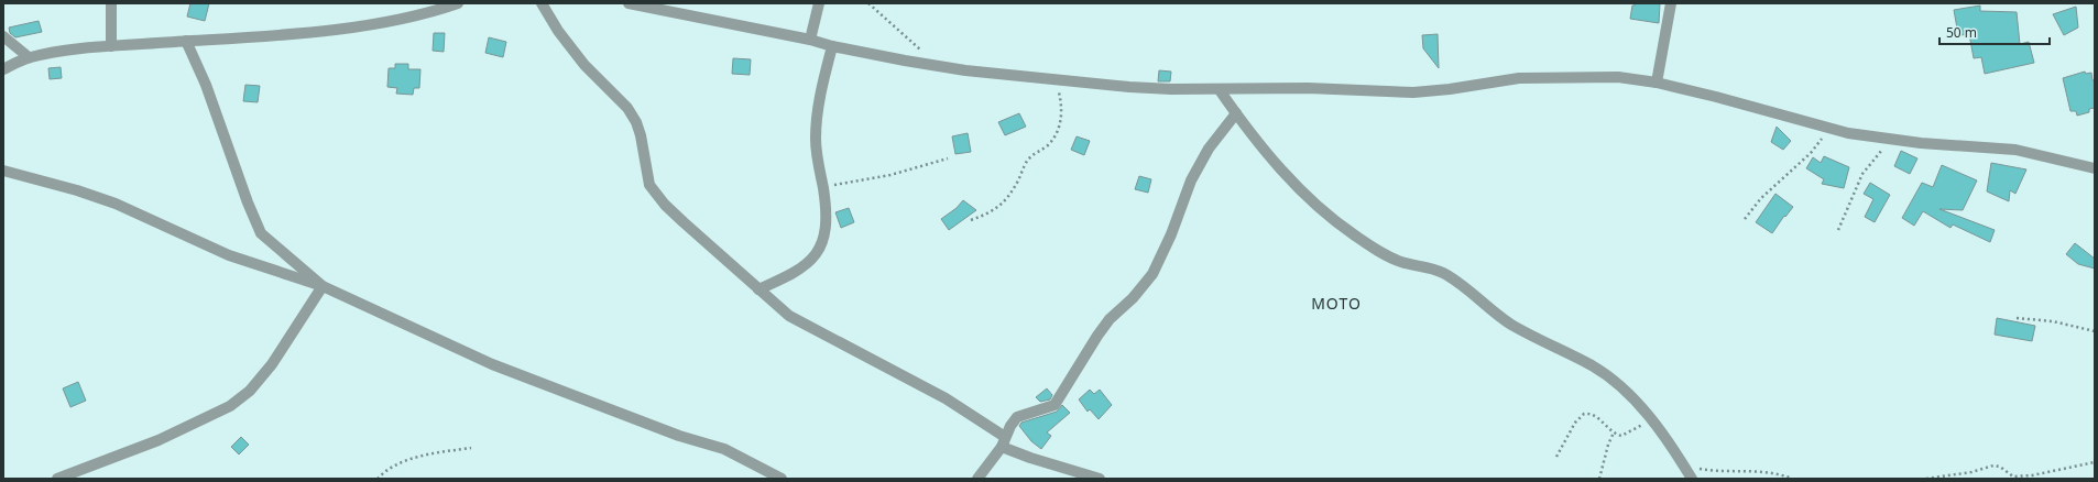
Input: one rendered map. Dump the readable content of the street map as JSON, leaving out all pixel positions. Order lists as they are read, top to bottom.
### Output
{
  "districts": ["MOTO"],
  "scale_bar": "50 m"
}
